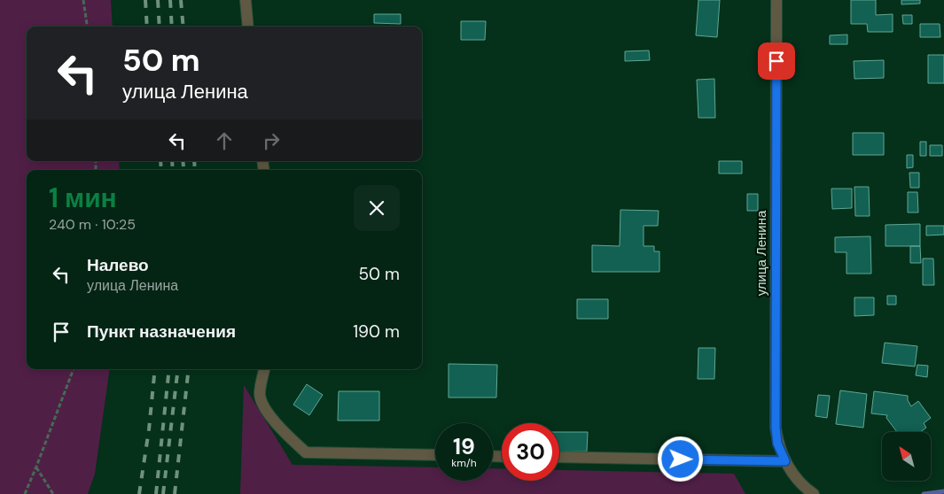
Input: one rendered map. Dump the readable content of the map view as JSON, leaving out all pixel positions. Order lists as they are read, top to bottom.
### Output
{
  "streets": {
    "street": ["улица Ленина"]
  },
  "north": "top left",
  "page": {
    "turn": ["50 m", "улица Ленина"],
    "heading": ["1 мин", "240 m · 10:25"],
    "list": [
      {
        "name": "Налево",
        "note": "улица Ленина",
        "value": "50 m"
      },
      {
        "name": "Пункт назначения",
        "value": "190 m"
      }
    ],
    "speed": "19 km/h",
    "limit": "30"
  }
}
